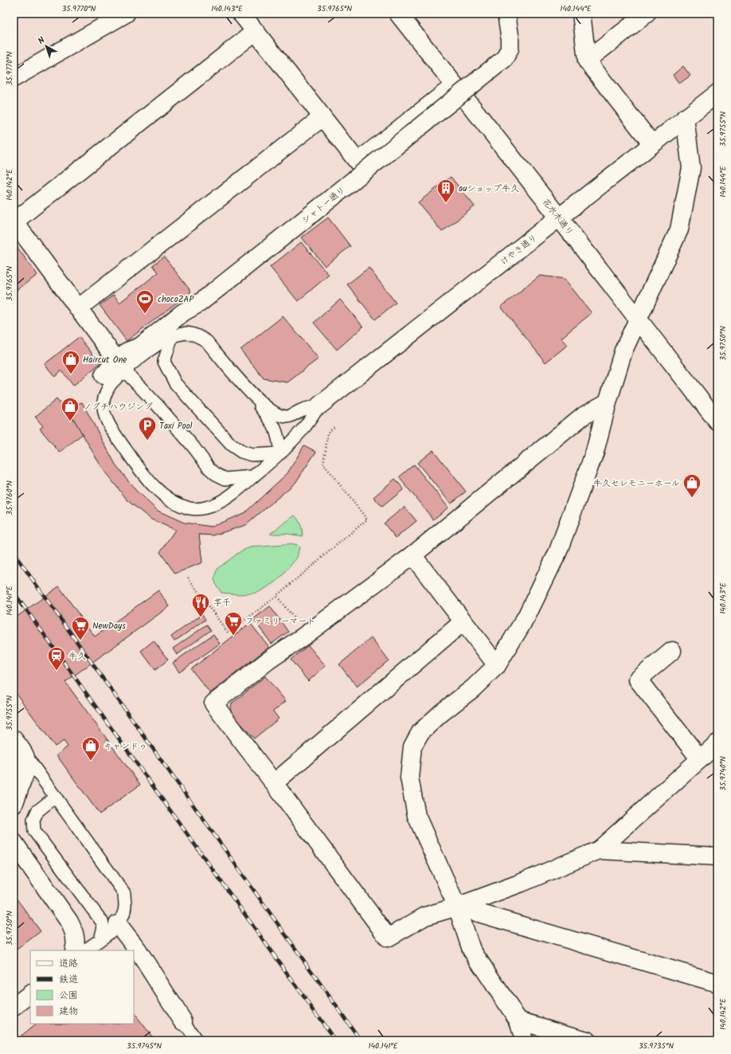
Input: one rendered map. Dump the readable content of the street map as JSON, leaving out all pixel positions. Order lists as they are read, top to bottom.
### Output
{
  "streets": {
    "street": ["シャトー通り", "花水木通り", "けやき通り"]
  },
  "crossings": [
    ["花水木通り", "けやき通り"]
  ],
  "places": {
    "building": ["auショップ牛久"],
    "sports": ["chocoZAP"],
    "shop": [
      "Haircut One",
      "ノグチハウジング",
      "牛久セレモニーホール",
      "キャンドゥ"
    ],
    "parking": ["Taxi Pool"],
    "restaurant": ["芋千"],
    "supermarket": ["ファミリーマート", "NewDays"],
    "station": ["牛久"]
  },
  "legend": [
    "道路",
    "鉄道",
    "公園",
    "建物"
  ],
  "north": "top left",
  "coordinates": [
    "35.9770°N",
    "140.143°E",
    "35.9765°N",
    "140.144°E",
    "35.9755°N",
    "140.142°E",
    "35.9750°N",
    "35.9760°N",
    "140.141°E",
    "35.9740°N",
    "35.9745°N",
    "35.9735°N"
  ]
}
